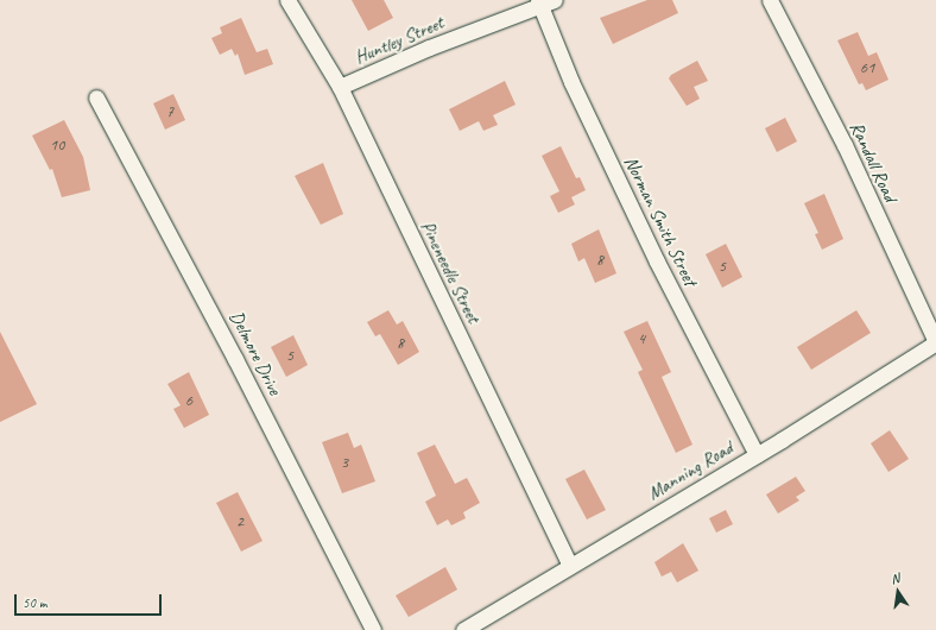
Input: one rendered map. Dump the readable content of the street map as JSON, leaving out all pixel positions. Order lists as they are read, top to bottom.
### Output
{
  "streets": {
    "street": [
      "Huntley Street",
      "Randall Road",
      "Norman Smith Street",
      "Pineneedle Street",
      "Delmore Drive",
      "Manning Road"
    ]
  },
  "crossings": [
    ["Huntley Street", "Norman Smith Street"],
    ["Huntley Street", "Pineneedle Street"],
    ["Randall Road", "Manning Road"],
    ["Norman Smith Street", "Manning Road"],
    ["Pineneedle Street", "Manning Road"]
  ],
  "house_numbers": [
    "61",
    "7",
    "10",
    "8",
    "5",
    "4",
    "8",
    "5",
    "6",
    "3",
    "2"
  ],
  "scale_bar": "50 m",
  "north": "top"
}
